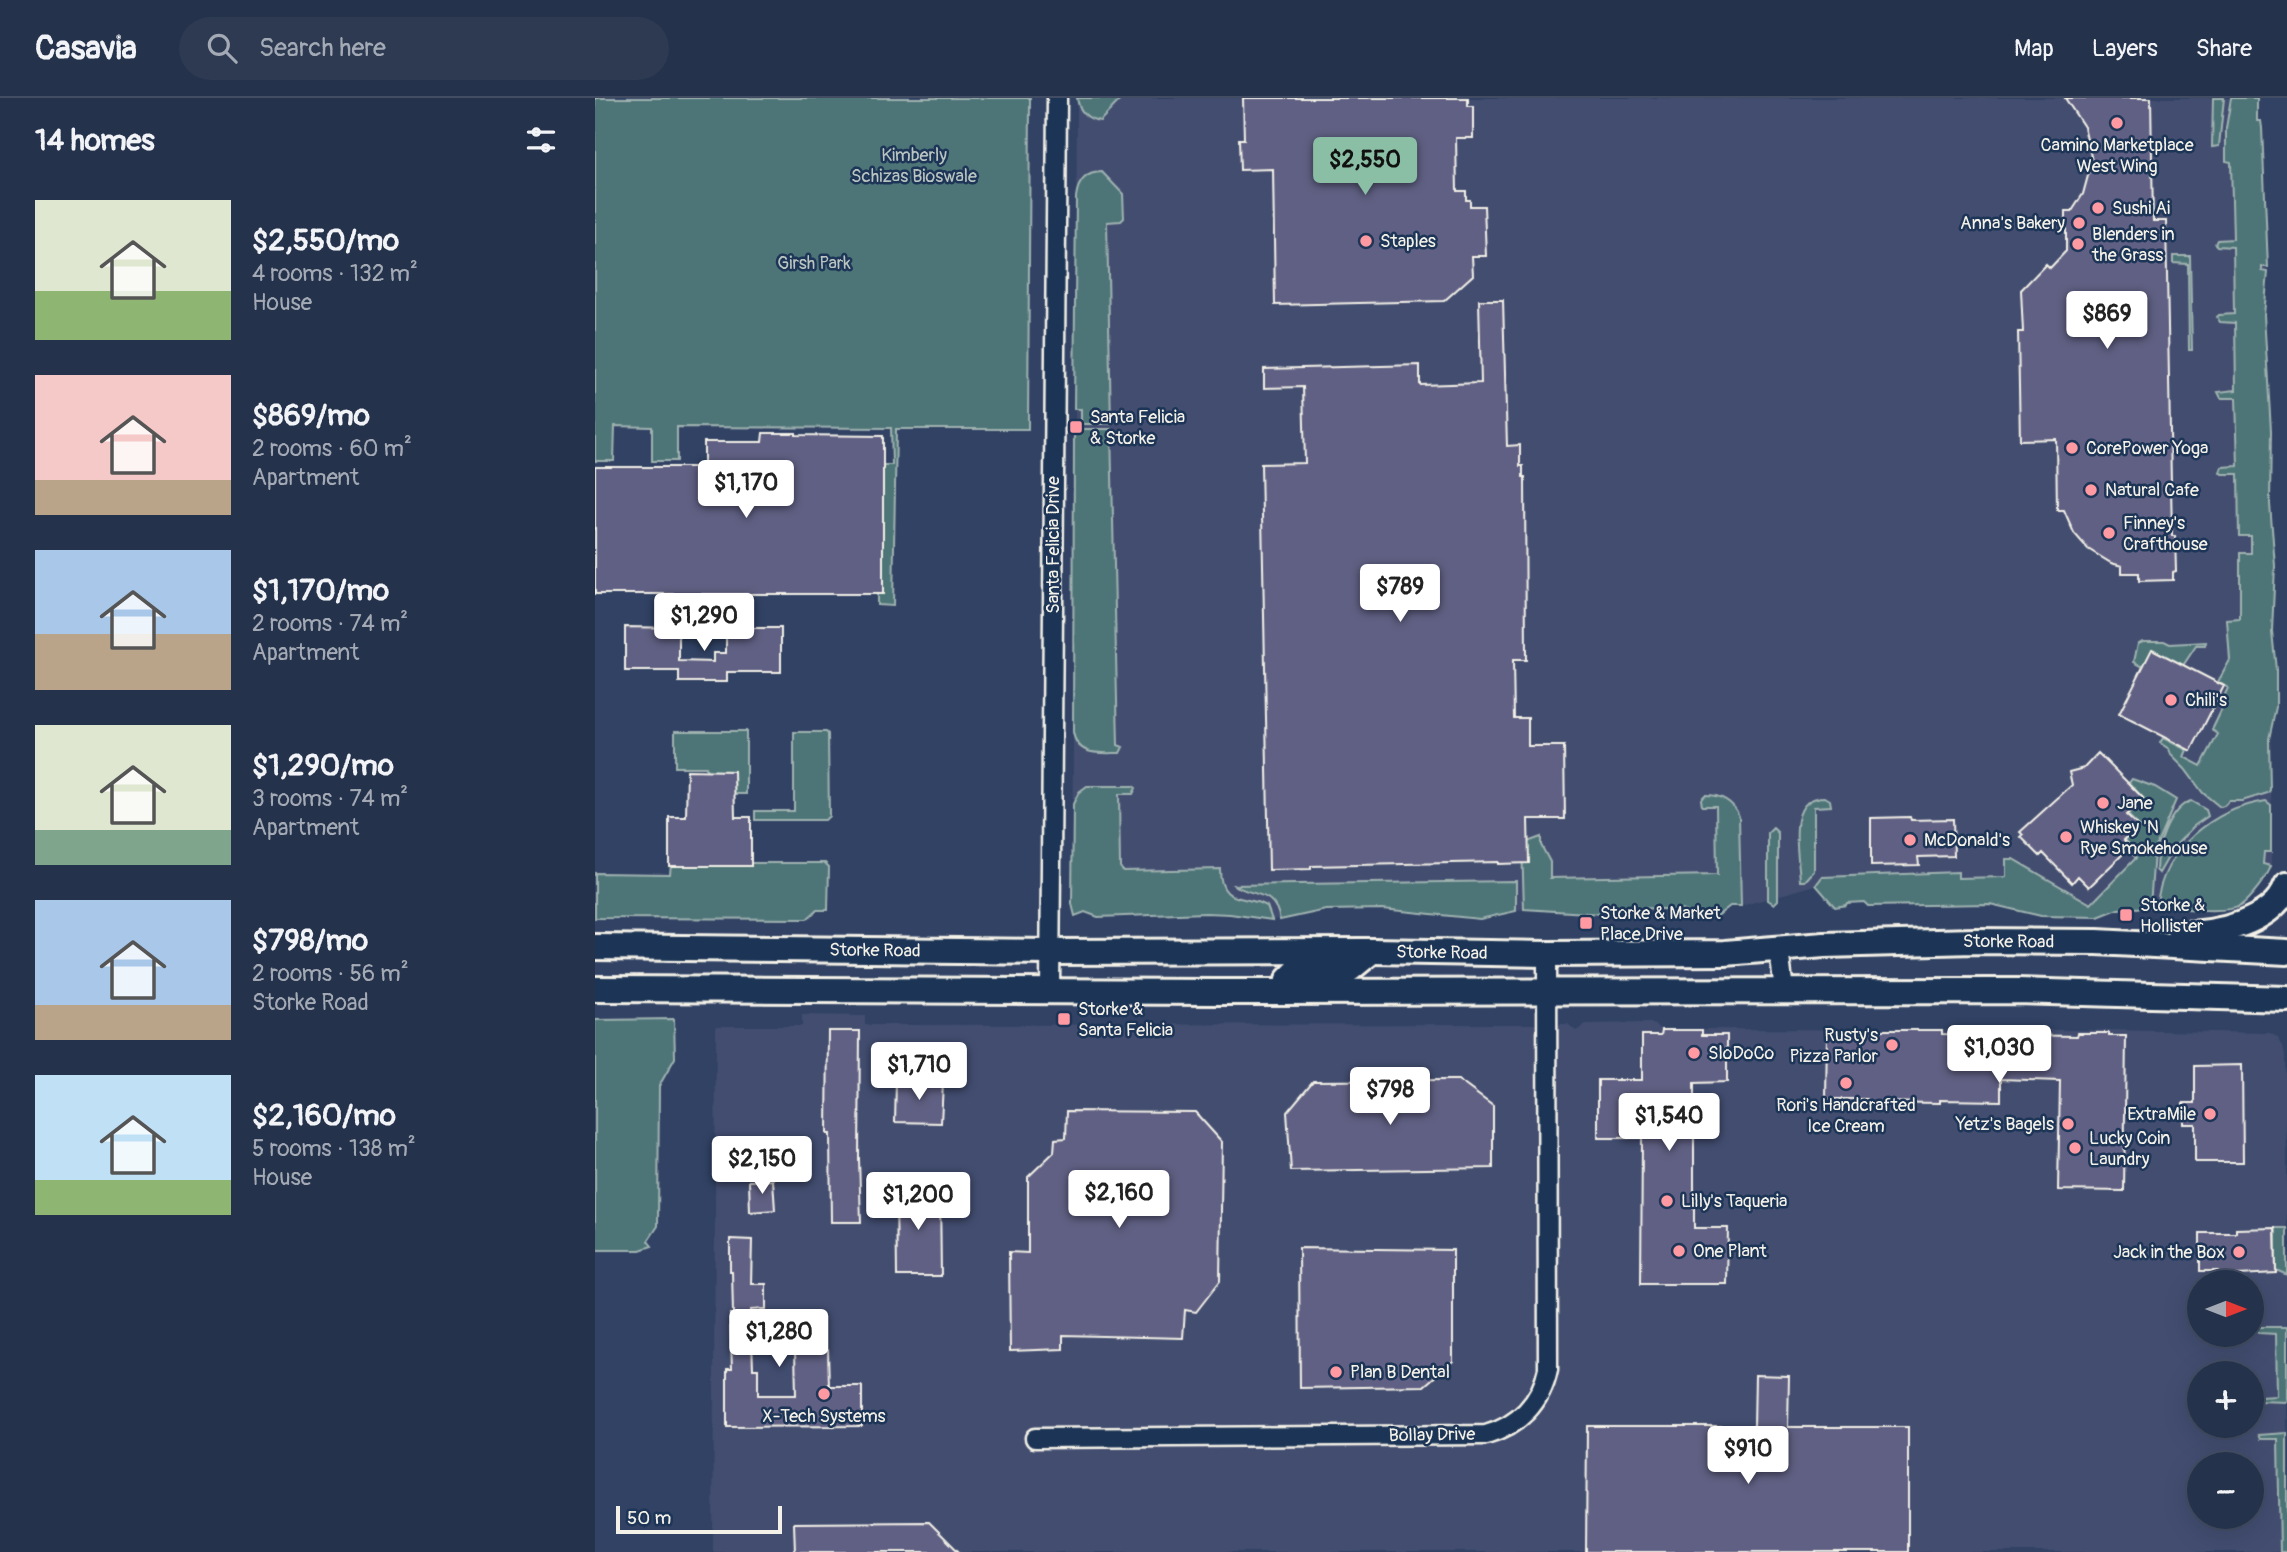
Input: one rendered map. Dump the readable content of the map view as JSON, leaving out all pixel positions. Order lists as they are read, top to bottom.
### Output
{
  "streets": {
    "main road": ["Storke Road"],
    "street": ["Santa Felicia Drive", "Bollay Drive"]
  },
  "crossings": [
    ["Santa Felicia Drive", "Storke Road"],
    ["Storke Road", "Bollay Drive"]
  ],
  "parks": ["Kimberly Schizas Bioswale", "Girsh Park"],
  "places": {
    "other": [
      "Camino Marketplace West Wing",
      "Sushi Ai",
      "Anna's Bakery",
      "Staples",
      "Blenders in the Grass",
      "CorePower Yoga",
      "Natural Cafe",
      "Finney's Crafthouse",
      "Chili's",
      "Jane",
      "Whiskey 'N Rye Smokehouse",
      "McDonald's",
      "Rusty's Pizza Parlor",
      "SloDoCo",
      "Rori's Handcrafted Ice Cream",
      "ExtraMile",
      "Yetz's Bagels",
      "Lucky Coin Laundry",
      "Lilly's Taqueria",
      "One Plant",
      "Jack in the Box",
      "Plan B Dental",
      "X-Tech Systems"
    ],
    "transit": [
      "Santa Felicia & Storke",
      "Storke & Hollister",
      "Storke & Market Place Drive",
      "Storke & Santa Felicia"
    ]
  },
  "scale_bar": "50 m",
  "north": "right",
  "page": {
    "header": "Casavia",
    "search": "Search here",
    "nav": ["Map", "Layers", "Share"],
    "heading": "14 homes",
    "price": [
      "$2,550",
      "$869",
      "$1,170",
      "$789",
      "$1,290",
      "$1,030",
      "$1,710",
      "$798",
      "$1,540",
      "$2,150",
      "$2,160",
      "$1,200",
      "$1,280",
      "$910"
    ],
    "list": [
      {
        "name": "$2,550/mo",
        "note": "4 rooms · 132 m² · House"
      },
      {
        "name": "$869/mo",
        "note": "2 rooms · 60 m² · Apartment"
      },
      {
        "name": "$1,170/mo",
        "note": "2 rooms · 74 m² · Apartment"
      },
      {
        "name": "$1,290/mo",
        "note": "3 rooms · 74 m² · Apartment"
      },
      {
        "name": "$798/mo",
        "note": "2 rooms · 56 m² · Storke Road"
      },
      {
        "name": "$2,160/mo",
        "note": "5 rooms · 138 m² · House"
      }
    ],
    "map_buttons": ["+", "−"],
    "scale": "50 m"
  }
}
